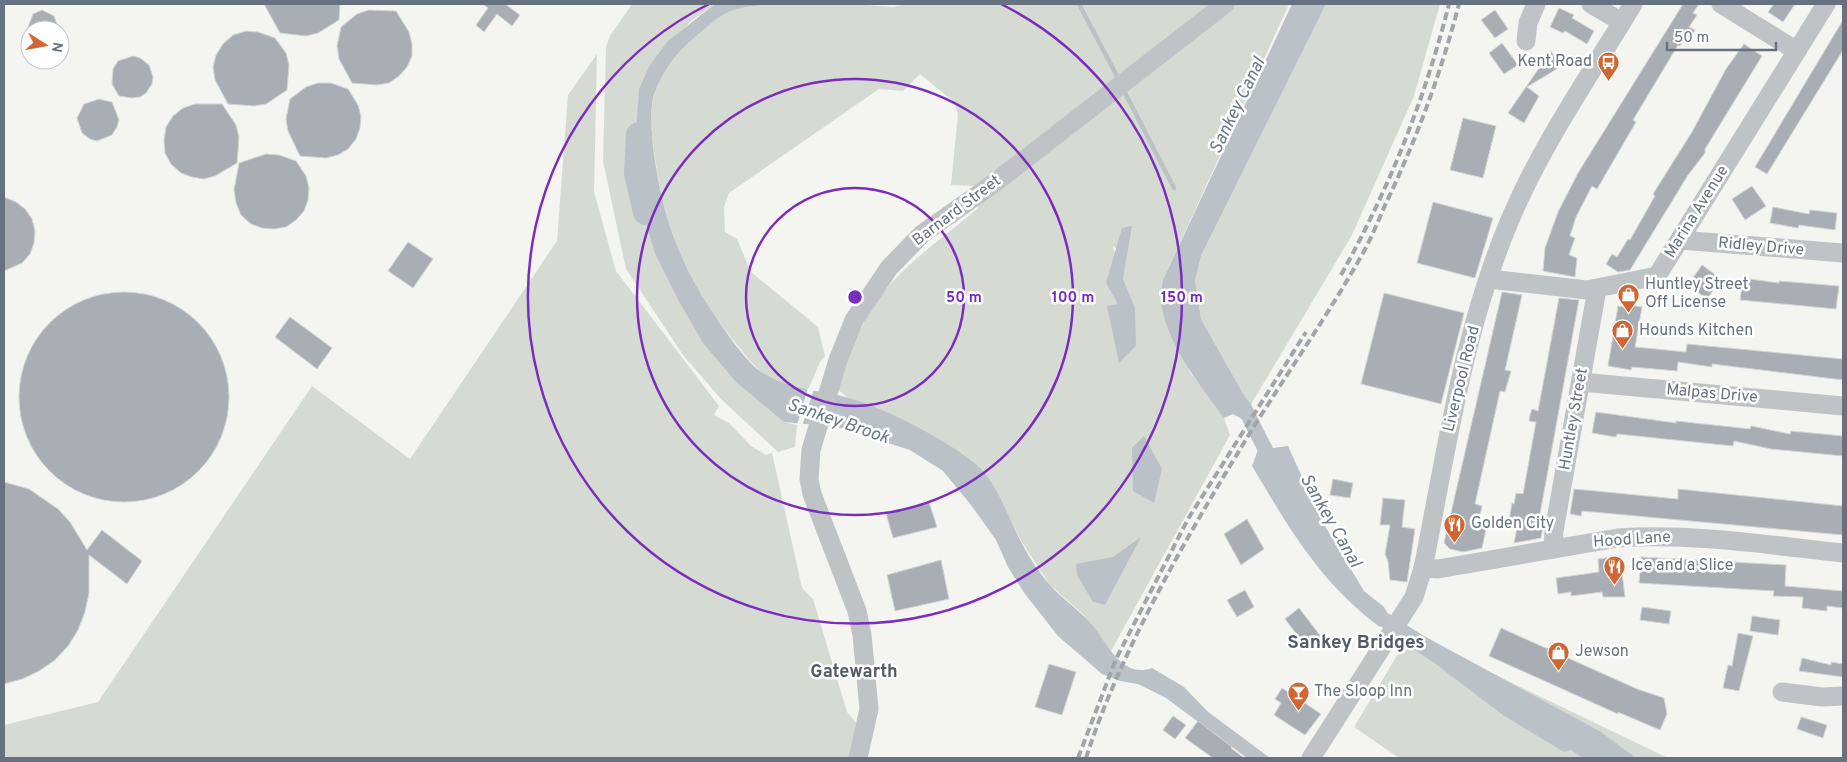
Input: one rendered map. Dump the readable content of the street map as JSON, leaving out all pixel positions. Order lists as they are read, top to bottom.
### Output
{
  "streets": {
    "street": [
      "Barnard Street",
      "Marina Avenue",
      "Ridley Drive",
      "Liverpool Road",
      "Malpas Drive",
      "Huntley Street",
      "Hood Lane"
    ]
  },
  "crossings": [
    ["Marina Avenue", "Ridley Drive"],
    ["Marina Avenue", "Liverpool Road"],
    ["Marina Avenue", "Huntley Street"],
    ["Liverpool Road", "Hood Lane"],
    ["Malpas Drive", "Huntley Street"],
    ["Huntley Street", "Hood Lane"]
  ],
  "districts": ["Sankey Bridges", "Gatewarth"],
  "water": ["Sankey Canal", "Sankey Brook"],
  "places": {
    "bus stop": ["Kent Road"],
    "shop": ["Huntley Street Off License", "Hounds Kitchen", "Jewson"],
    "restaurant": ["Golden City", "Ice and a Slice"],
    "bar": ["The Sloop Inn"]
  },
  "scale_bar": "50 m",
  "north": "right",
  "rings": ["50 m", "100 m", "150 m"]
}
